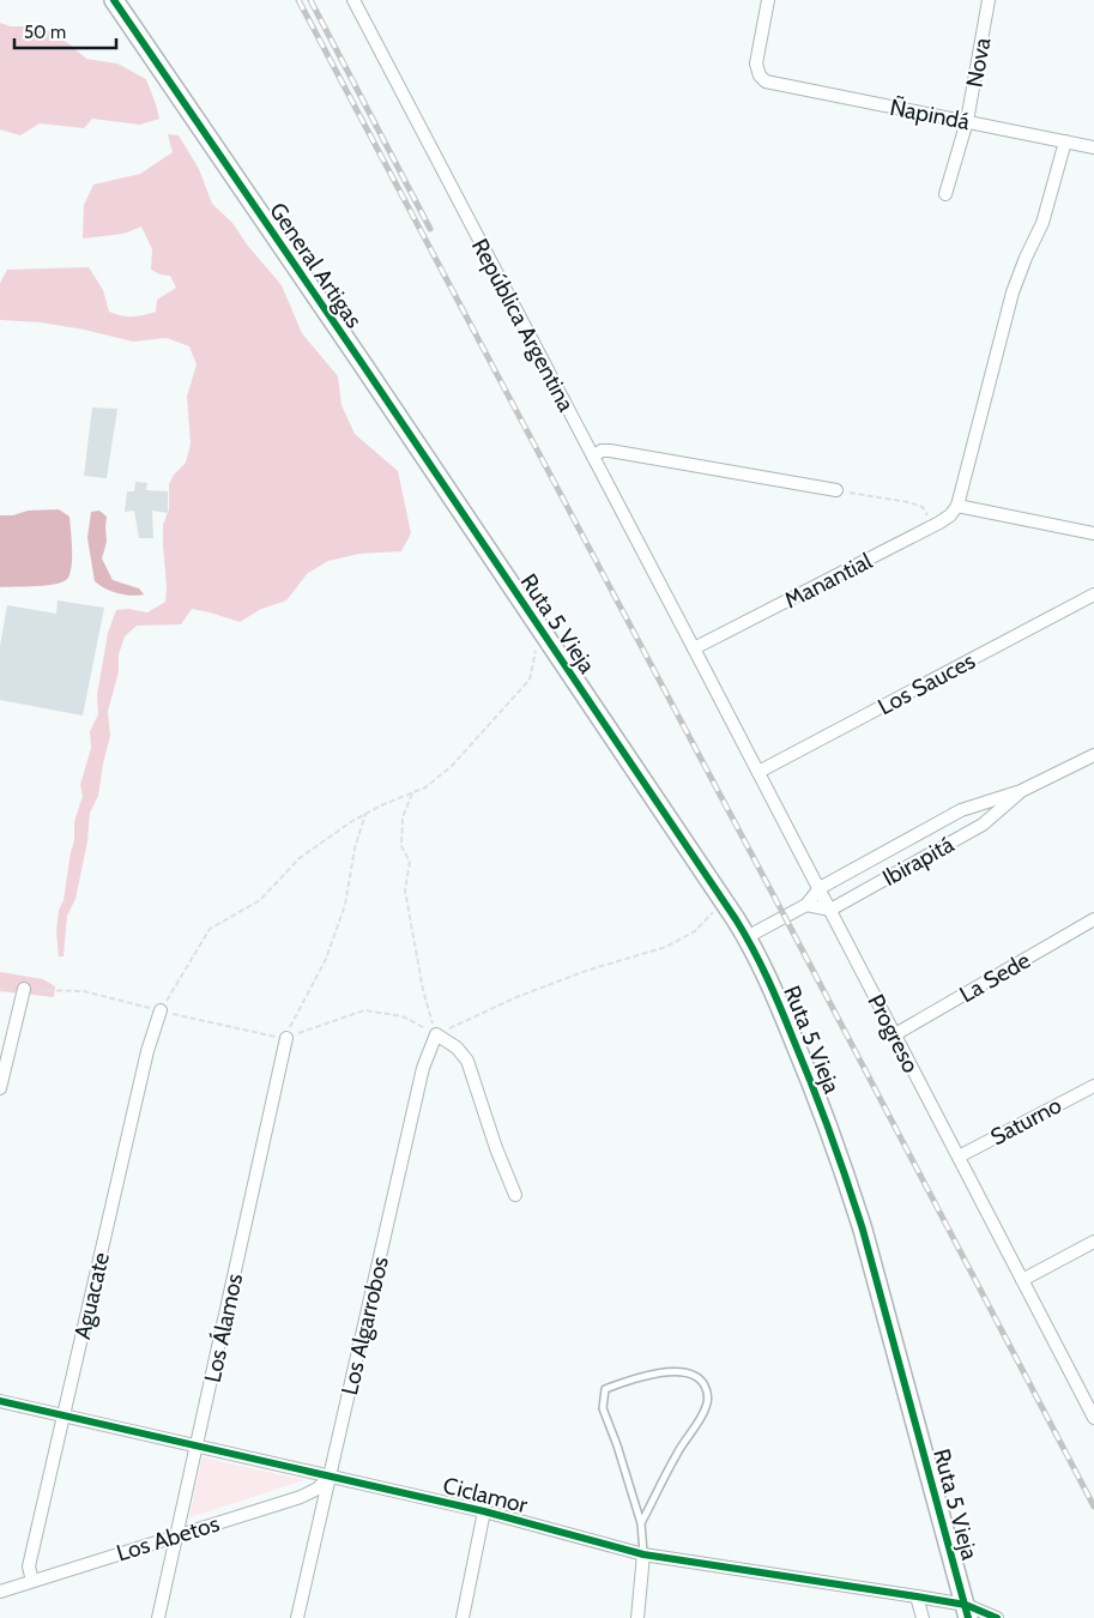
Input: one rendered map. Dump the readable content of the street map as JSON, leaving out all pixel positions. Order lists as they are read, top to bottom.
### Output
{
  "streets": {
    "street": [
      "Nova",
      "Ñapindá",
      "General Artigas",
      "República Argentina",
      "Manantial",
      "Ruta 5 Vieja",
      "Los Sauces",
      "Ibirapitá",
      "La Sede",
      "Progreso",
      "Saturno",
      "Aguacate",
      "Los Algarrobos",
      "Los Álamos",
      "Ciclamor",
      "Los Abetos"
    ]
  },
  "crossings": [
    ["Nova", "Ñapindá"],
    ["General Artigas", "Ruta 5 Vieja"],
    ["República Argentina", "Manantial"],
    ["República Argentina", "Progreso"],
    ["Manantial", "Progreso"],
    ["Ruta 5 Vieja", "Ibirapitá"],
    ["Ruta 5 Vieja", "Ciclamor"],
    ["Los Sauces", "Progreso"],
    ["Ibirapitá", "Progreso"],
    ["La Sede", "Progreso"],
    ["Progreso", "Saturno"],
    ["Aguacate", "Ciclamor"],
    ["Aguacate", "Los Abetos"],
    ["Los Algarrobos", "Ciclamor"],
    ["Los Algarrobos", "Los Abetos"],
    ["Los Álamos", "Ciclamor"],
    ["Los Álamos", "Los Abetos"],
    ["Ciclamor", "Los Abetos"]
  ],
  "scale_bar": "50 m"
}
